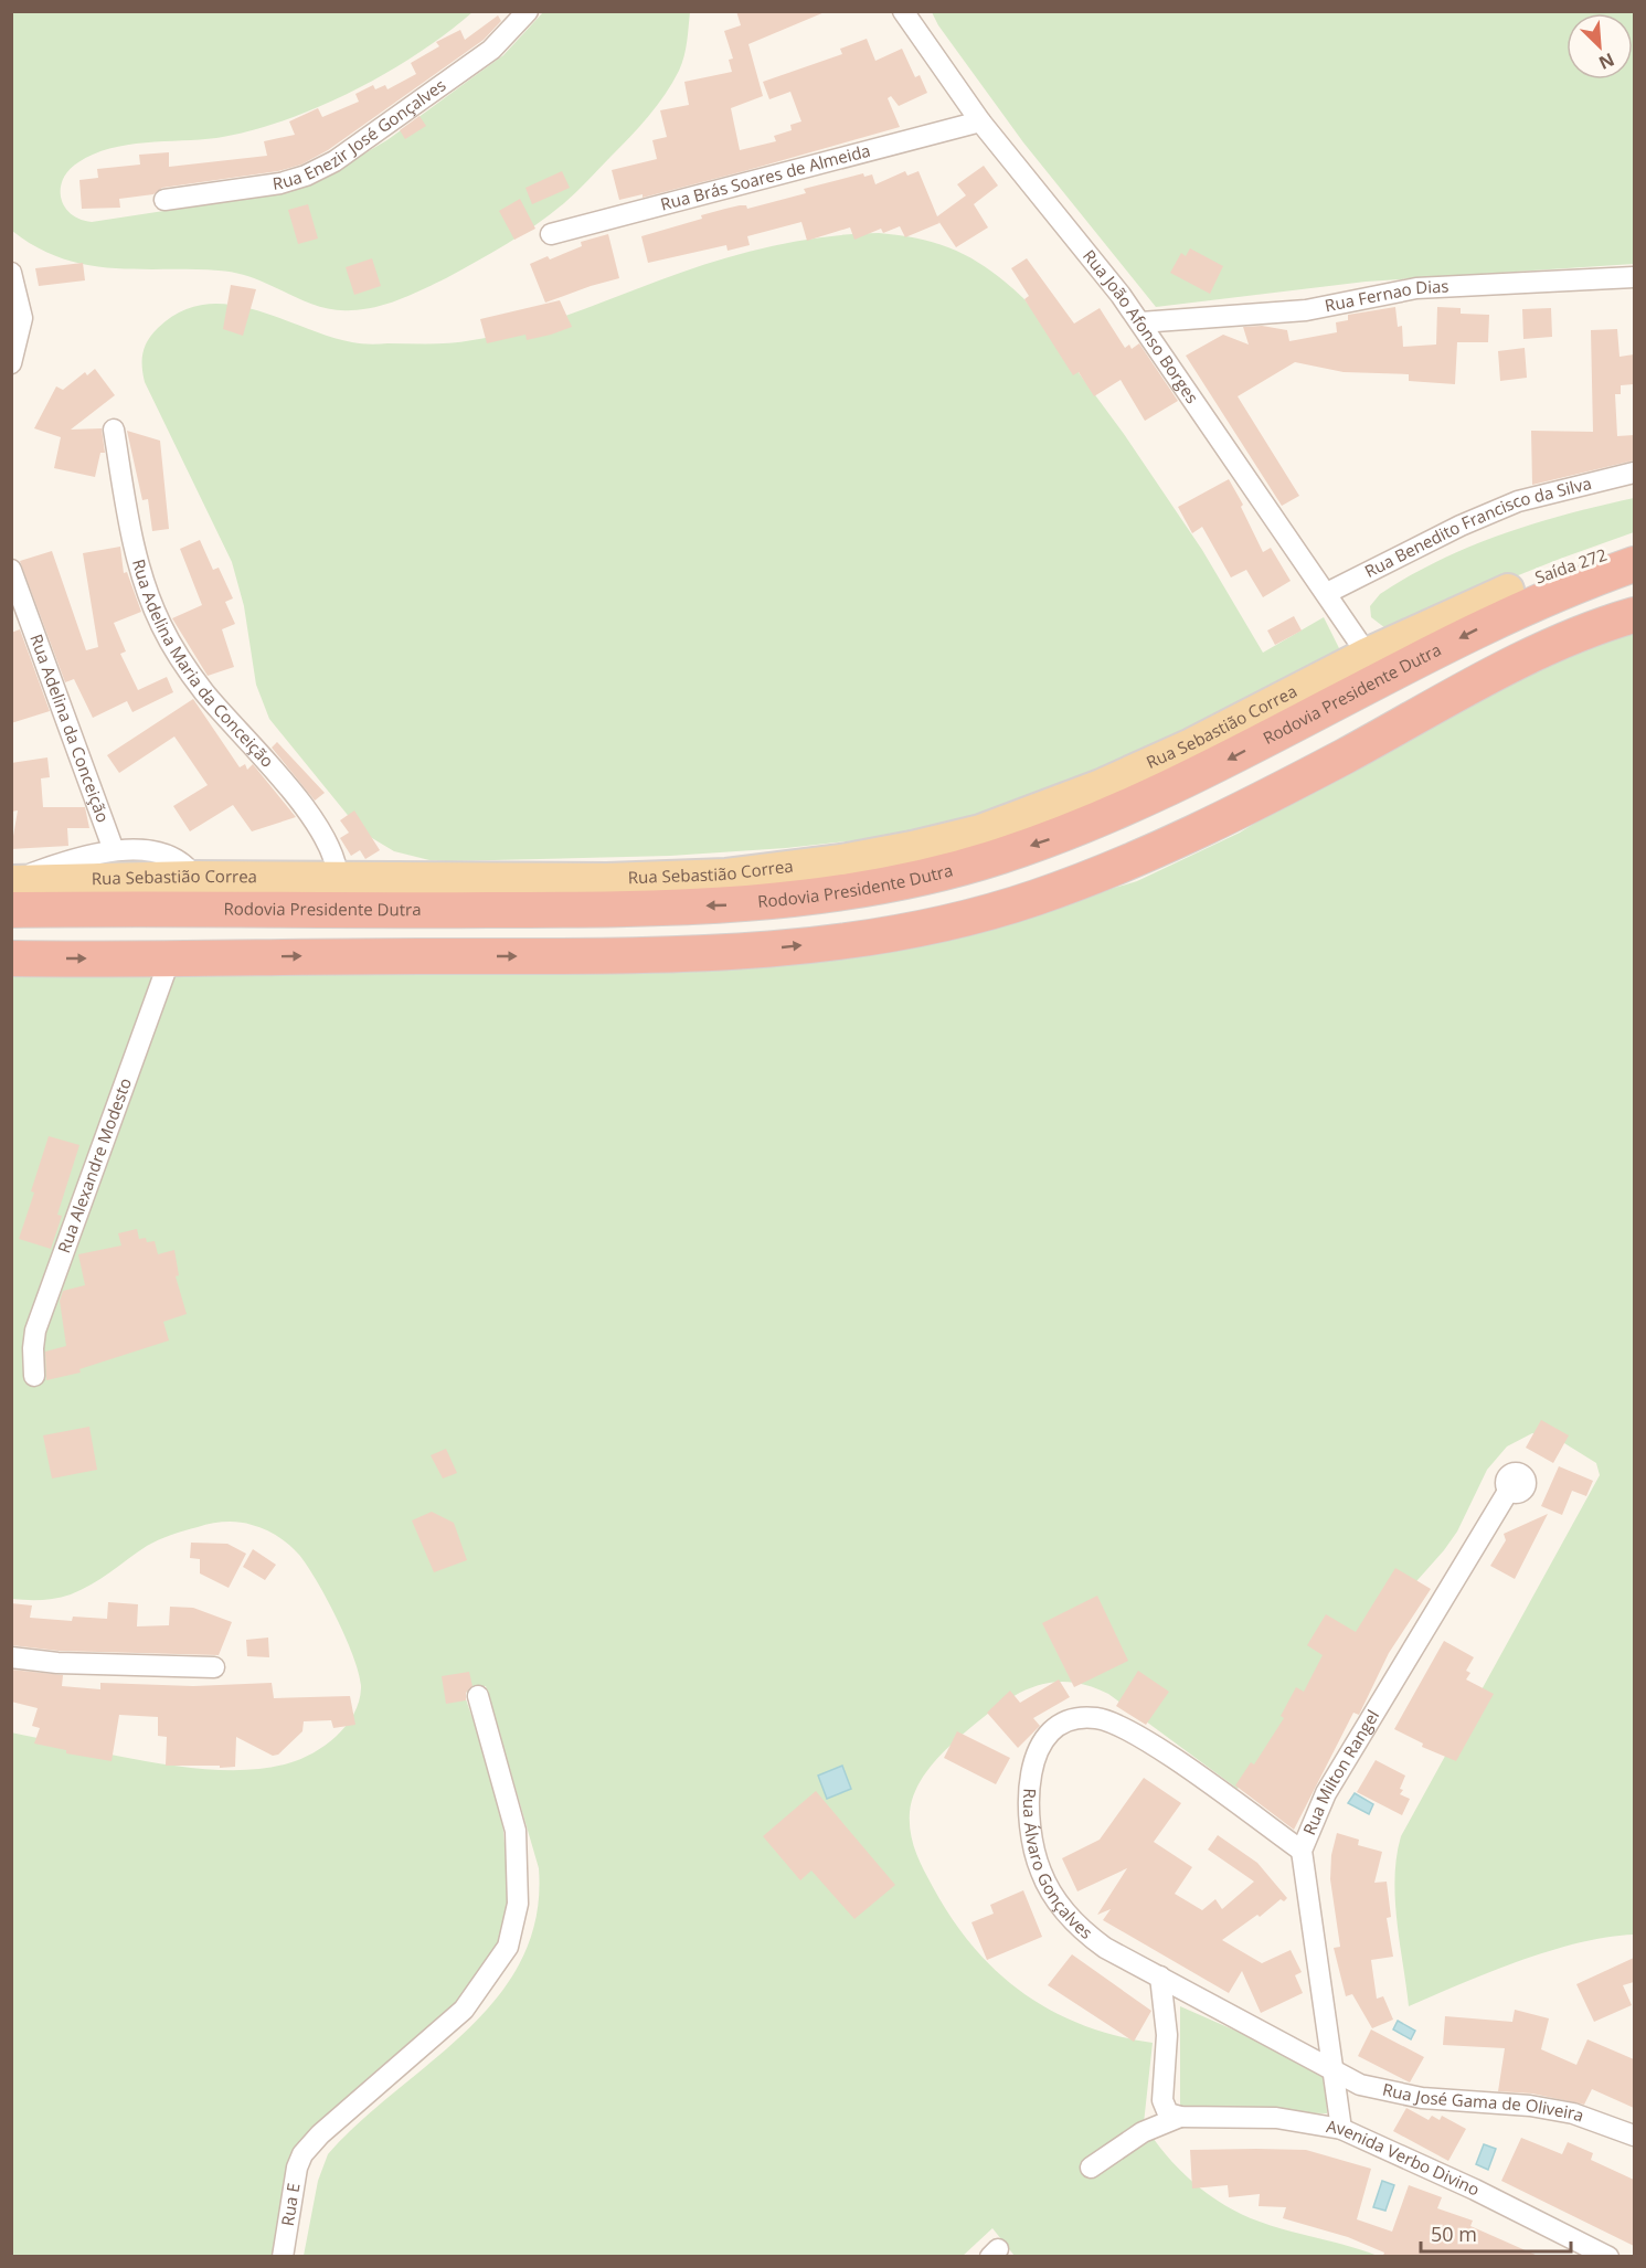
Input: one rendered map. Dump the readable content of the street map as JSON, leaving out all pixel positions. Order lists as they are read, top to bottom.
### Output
{
  "streets": {
    "highway": ["Saída 272", "Rodovia Presidente Dutra"],
    "main road": ["Rua Sebastião Correa"],
    "street": [
      "Rua Enezir José Gonçalves",
      "Rua Brás Soares de Almeida",
      "Rua Fernao Dias",
      "Rua João Afonso Borges",
      "Rua Benedito Francisco da Silva",
      "Rua Adelina Maria da Conceição",
      "Rua Adelina da Conceição",
      "Rua Alexandre Modesto",
      "Rua Milton Rangel",
      "Rua Álvaro Gonçalves",
      "Rua José Gama de Oliveira",
      "Avenida Verbo Divino",
      "Rua E"
    ]
  },
  "crossings": [
    ["Rua Brás Soares de Almeida", "Rua João Afonso Borges"],
    ["Rua Fernao Dias", "Rua João Afonso Borges"],
    ["Rua João Afonso Borges", "Rua Benedito Francisco da Silva"],
    ["Rua João Afonso Borges", "Rua Sebastião Correa"],
    ["Saída 272", "Rua Sebastião Correa"],
    ["Rua Adelina Maria da Conceição", "Rua Sebastião Correa"],
    ["Rua Milton Rangel", "Rua Álvaro Gonçalves"],
    ["Rua Milton Rangel", "Rua José Gama de Oliveira"],
    ["Rua Milton Rangel", "Avenida Verbo Divino"],
    ["Rua Álvaro Gonçalves", "Rua José Gama de Oliveira"]
  ],
  "scale_bar": "50 m",
  "north": "bottom right"
}
